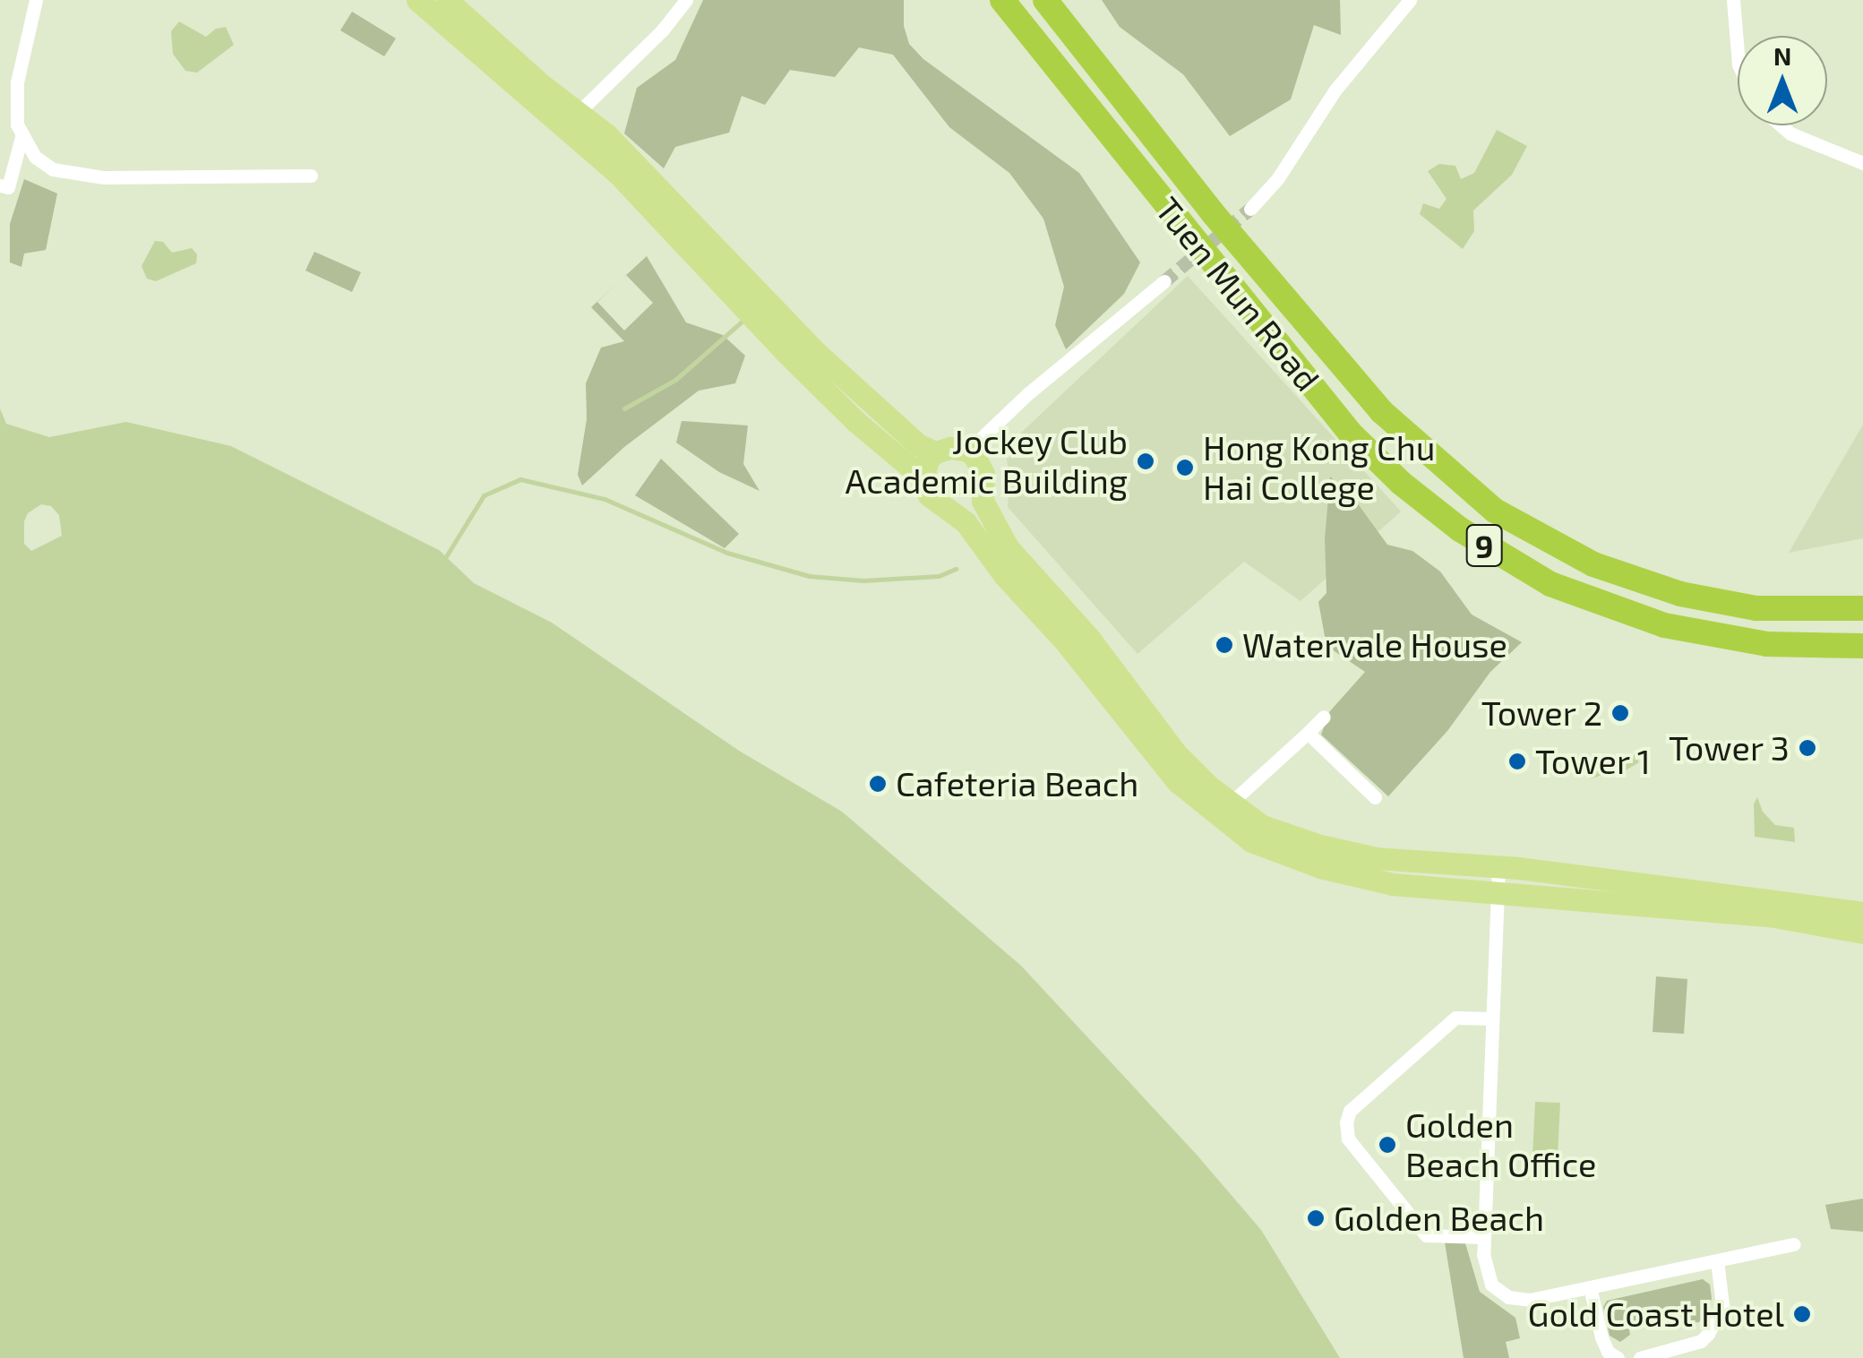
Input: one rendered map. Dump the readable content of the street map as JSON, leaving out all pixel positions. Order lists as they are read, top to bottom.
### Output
{
  "streets": {
    "highway": ["Tuen Mun Road", "9"]
  },
  "places": [
    "Jockey Club Academic Building",
    "Hong Kong Chu Hai College",
    "Watervale House",
    "Tower 2",
    "Tower 3",
    "Tower 1",
    "Cafeteria Beach",
    "Golden Beach Office",
    "Golden Beach",
    "Gold Coast Hotel"
  ],
  "north": "top"
}
